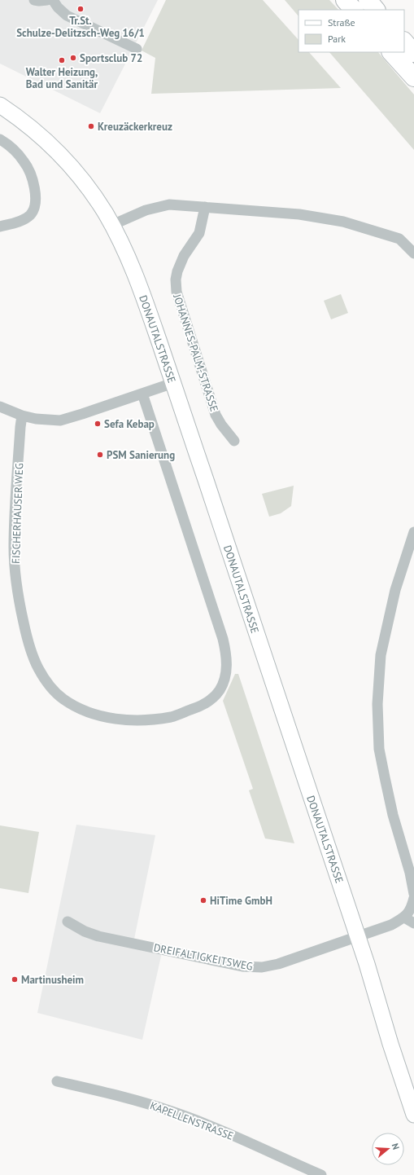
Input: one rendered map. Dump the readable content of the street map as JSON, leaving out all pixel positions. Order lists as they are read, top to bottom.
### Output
{
  "streets": {
    "main road": ["DONAUTALSTRASSE"],
    "street": [
      "JOHANNES-PALM-STRASSE",
      "FISCHERHAUSER WEG",
      "DREIFALTIGKEITSWEG",
      "KAPELLENSTRASSE"
    ]
  },
  "crossings": [
    ["DONAUTALSTRASSE", "DREIFALTIGKEITSWEG"]
  ],
  "places": [
    "Tr.St. Schulze-Delitzsch-Weg 16/1",
    "Sportsclub 72",
    "Walter Heizung, Bad und Sanitär",
    "Kreuzäckerkreuz",
    "Sefa Kebap",
    "PSM Sanierung",
    "HiTime GmbH",
    "Martinusheim"
  ],
  "legend": ["Straße", "Park"],
  "north": "right"
}
